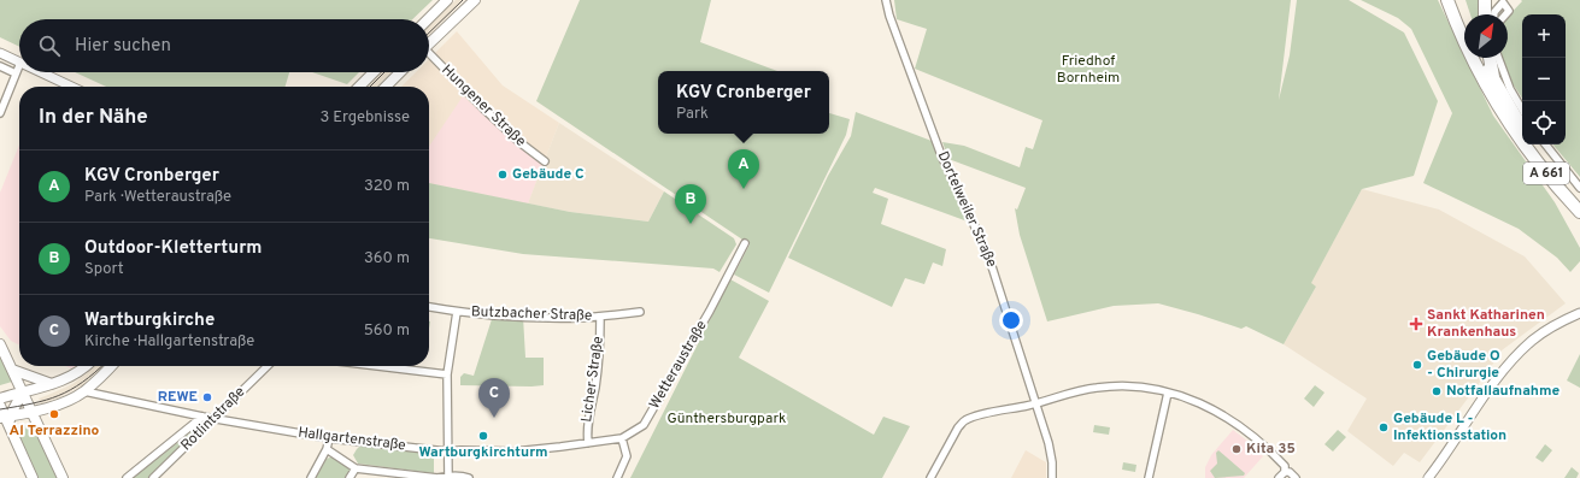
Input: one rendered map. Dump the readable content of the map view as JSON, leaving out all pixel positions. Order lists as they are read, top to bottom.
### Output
{
  "streets": {
    "highway": ["A 661"],
    "street": [
      "Hungener Straße",
      "Dortelweiler Straße",
      "Butzbacher Straße",
      "Wetteraustraße",
      "Licher Straße",
      "Rotlintstraße",
      "Hallgartenstraße"
    ]
  },
  "crossings": [
    ["Butzbacher Straße", "Licher Straße"],
    ["Wetteraustraße", "Hallgartenstraße"],
    ["Licher Straße", "Hallgartenstraße"],
    ["Rotlintstraße", "Hallgartenstraße"]
  ],
  "parks": ["Friedhof Bornheim", "Günthersburgpark"],
  "places": {
    "other": [
      "Gebäude C",
      "Gebäude O - Chirurgie",
      "Notfallaufnahme",
      "REWE",
      "Al Terrazzino",
      "Gebäude L - Infektionsstation",
      "Wartburgkirchturm",
      "Kita 35"
    ],
    "health": ["Sankt Katharinen Krankenhaus"]
  },
  "north": "top right",
  "page": {
    "map_buttons": ["+", "−"],
    "search": "Hier suchen",
    "popup": ["KGV Cronberger", "Park"],
    "heading": ["In der Nähe", "3 Ergebnisse"],
    "pins": ["A", "B", "C"],
    "list": [
      {
        "mark": "A",
        "name": "KGV Cronberger",
        "note": "Park · Wetteraustraße",
        "value": "320 m"
      },
      {
        "mark": "B",
        "name": "Outdoor-Kletterturm",
        "note": "Sport",
        "value": "360 m"
      },
      {
        "mark": "C",
        "name": "Wartburgkirche",
        "note": "Kirche · Hallgartenstraße",
        "value": "560 m"
      }
    ]
  }
}
